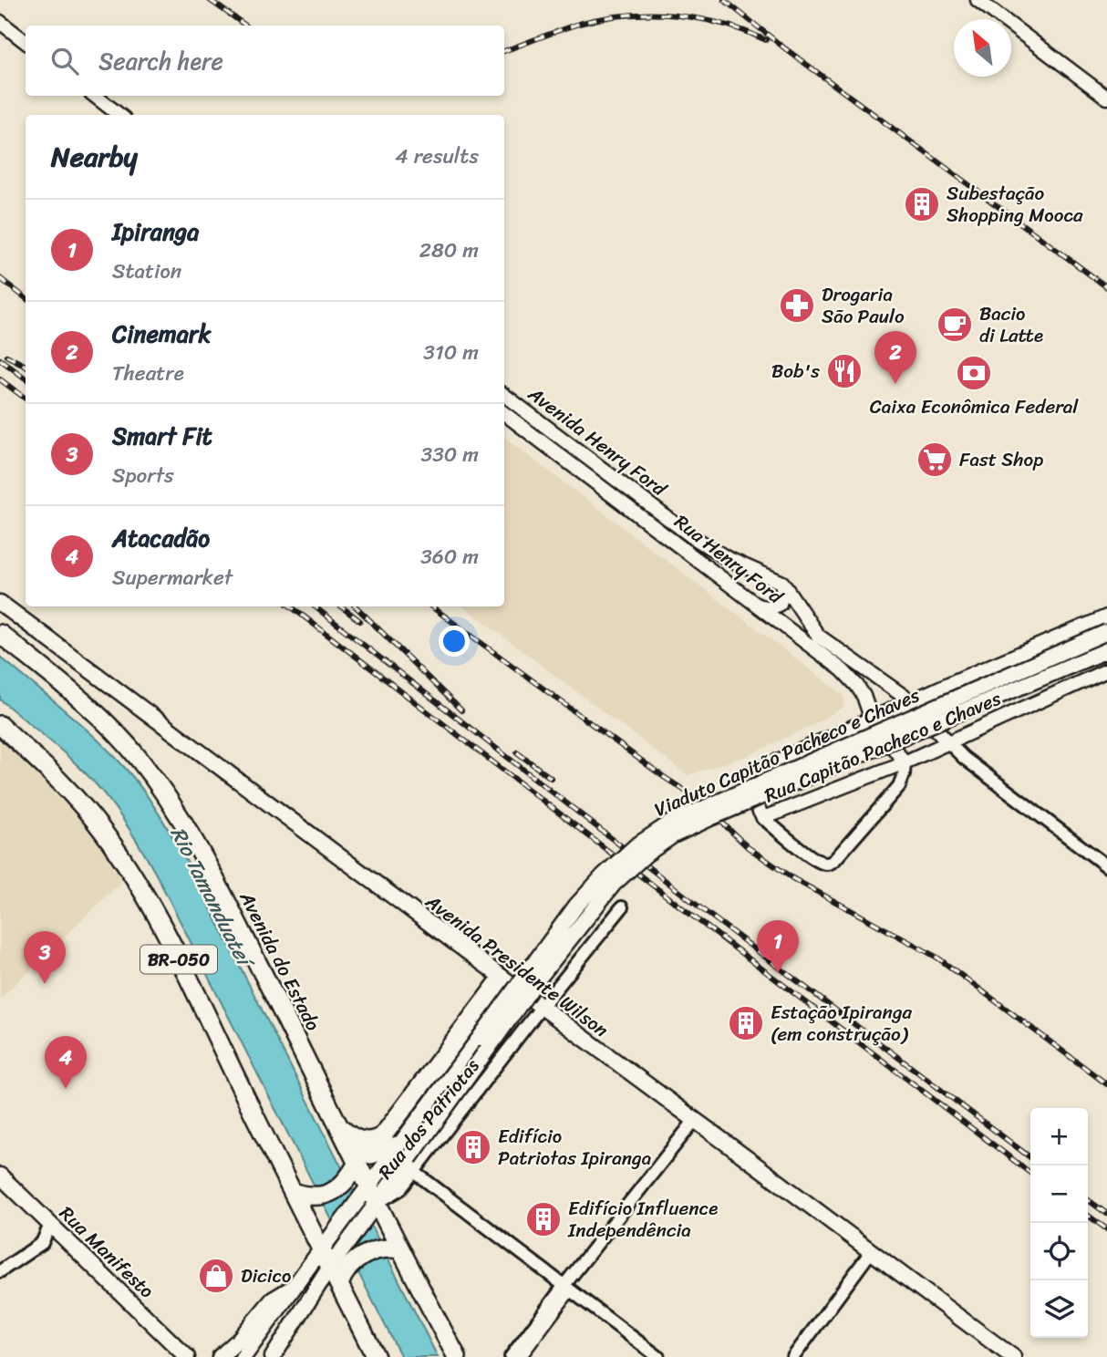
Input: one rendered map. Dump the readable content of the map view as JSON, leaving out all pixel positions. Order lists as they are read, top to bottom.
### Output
{
  "streets": {
    "highway": ["BR-050", "Avenida do Estado"],
    "main road": [
      "Viaduto Capitão Pacheco e Chaves",
      "Avenida Presidente Wilson",
      "Rua dos Patriotas",
      "Rua Manifesto"
    ],
    "street": ["Avenida Henry Ford", "Rua Henry Ford", "Rua Capitão Pacheco e Chaves"]
  },
  "crossings": [
    ["Rua Henry Ford", "Rua Capitão Pacheco e Chaves"],
    ["Viaduto Capitão Pacheco e Chaves", "Avenida do Estado"],
    ["Viaduto Capitão Pacheco e Chaves", "Rua dos Patriotas"],
    ["BR-050", "Rua dos Patriotas"],
    ["Avenida do Estado", "Rua dos Patriotas"],
    ["Avenida Presidente Wilson", "Rua dos Patriotas"]
  ],
  "water": ["Rio Tamanduateí"],
  "places": {
    "building": [
      "Subestação Shopping Mooca",
      "Estação Ipiranga (em construção)",
      "Edifício Patriotas Ipiranga",
      "Edifício Influence Independência"
    ],
    "pharmacy": ["Drogaria São Paulo"],
    "cafe": ["Bacio di Latte"],
    "restaurant": ["Bob's"],
    "bank": ["Caixa Econômica Federal"],
    "supermarket": ["Fast Shop"],
    "shop": ["Dicico"]
  },
  "north": "top left",
  "page": {
    "search": "Search here",
    "heading": ["Nearby", "4 results"],
    "list": [
      {
        "mark": "1",
        "name": "Ipiranga",
        "note": "Station",
        "value": "280 m"
      },
      {
        "mark": "2",
        "name": "Cinemark",
        "note": "Theatre",
        "value": "310 m"
      },
      {
        "mark": "3",
        "name": "Smart Fit",
        "note": "Sports",
        "value": "330 m"
      },
      {
        "mark": "4",
        "name": "Atacadão",
        "note": "Supermarket",
        "value": "360 m"
      }
    ],
    "pins": [
      "2",
      "1",
      "3",
      "4"
    ],
    "map_buttons": ["+", "−"]
  }
}
